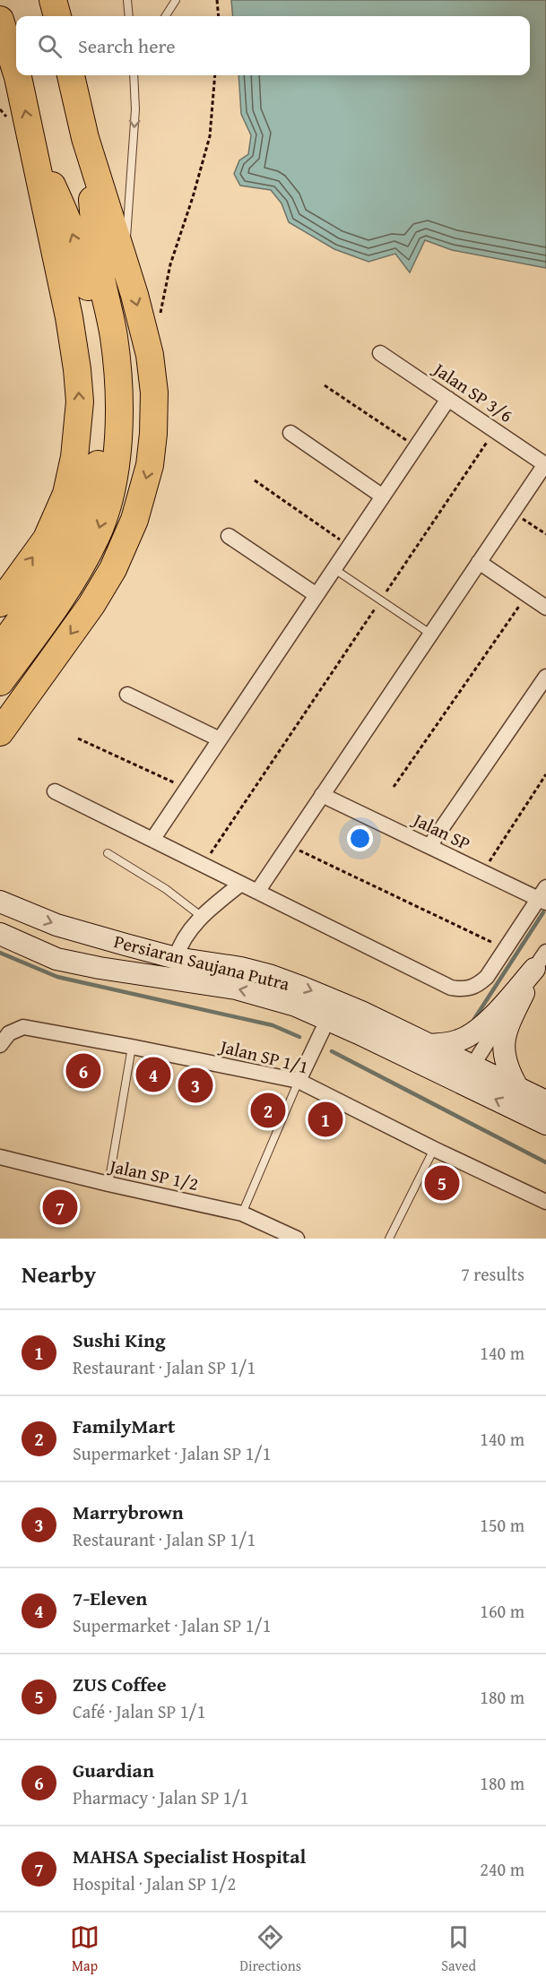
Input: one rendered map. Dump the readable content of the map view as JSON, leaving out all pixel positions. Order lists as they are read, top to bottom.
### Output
{
  "streets": {
    "main road": ["Persiaran Saujana Putra"],
    "street": [
      "Jalan SP 3/6",
      "Jalan SP",
      "Jalan SP 1/1",
      "Jalan SP 1/2"
    ]
  },
  "page": {
    "search": "Search here",
    "pins": [
      "6",
      "4",
      "3",
      "2",
      "1",
      "5",
      "7"
    ],
    "heading": ["Nearby", "7 results"],
    "list": [
      {
        "mark": "1",
        "name": "Sushi King",
        "note": "Restaurant · Jalan SP 1/1",
        "value": "140 m"
      },
      {
        "mark": "2",
        "name": "FamilyMart",
        "note": "Supermarket · Jalan SP 1/1",
        "value": "140 m"
      },
      {
        "mark": "3",
        "name": "Marrybrown",
        "note": "Restaurant · Jalan SP 1/1",
        "value": "150 m"
      },
      {
        "mark": "4",
        "name": "7-Eleven",
        "note": "Supermarket · Jalan SP 1/1",
        "value": "160 m"
      },
      {
        "mark": "5",
        "name": "ZUS Coffee",
        "note": "Café · Jalan SP 1/1",
        "value": "180 m"
      },
      {
        "mark": "6",
        "name": "Guardian",
        "note": "Pharmacy · Jalan SP 1/1",
        "value": "180 m"
      },
      {
        "mark": "7",
        "name": "MAHSA Specialist Hospital",
        "note": "Hospital · Jalan SP 1/2",
        "value": "240 m"
      }
    ],
    "nav": ["Map", "Directions", "Saved"]
  }
}
